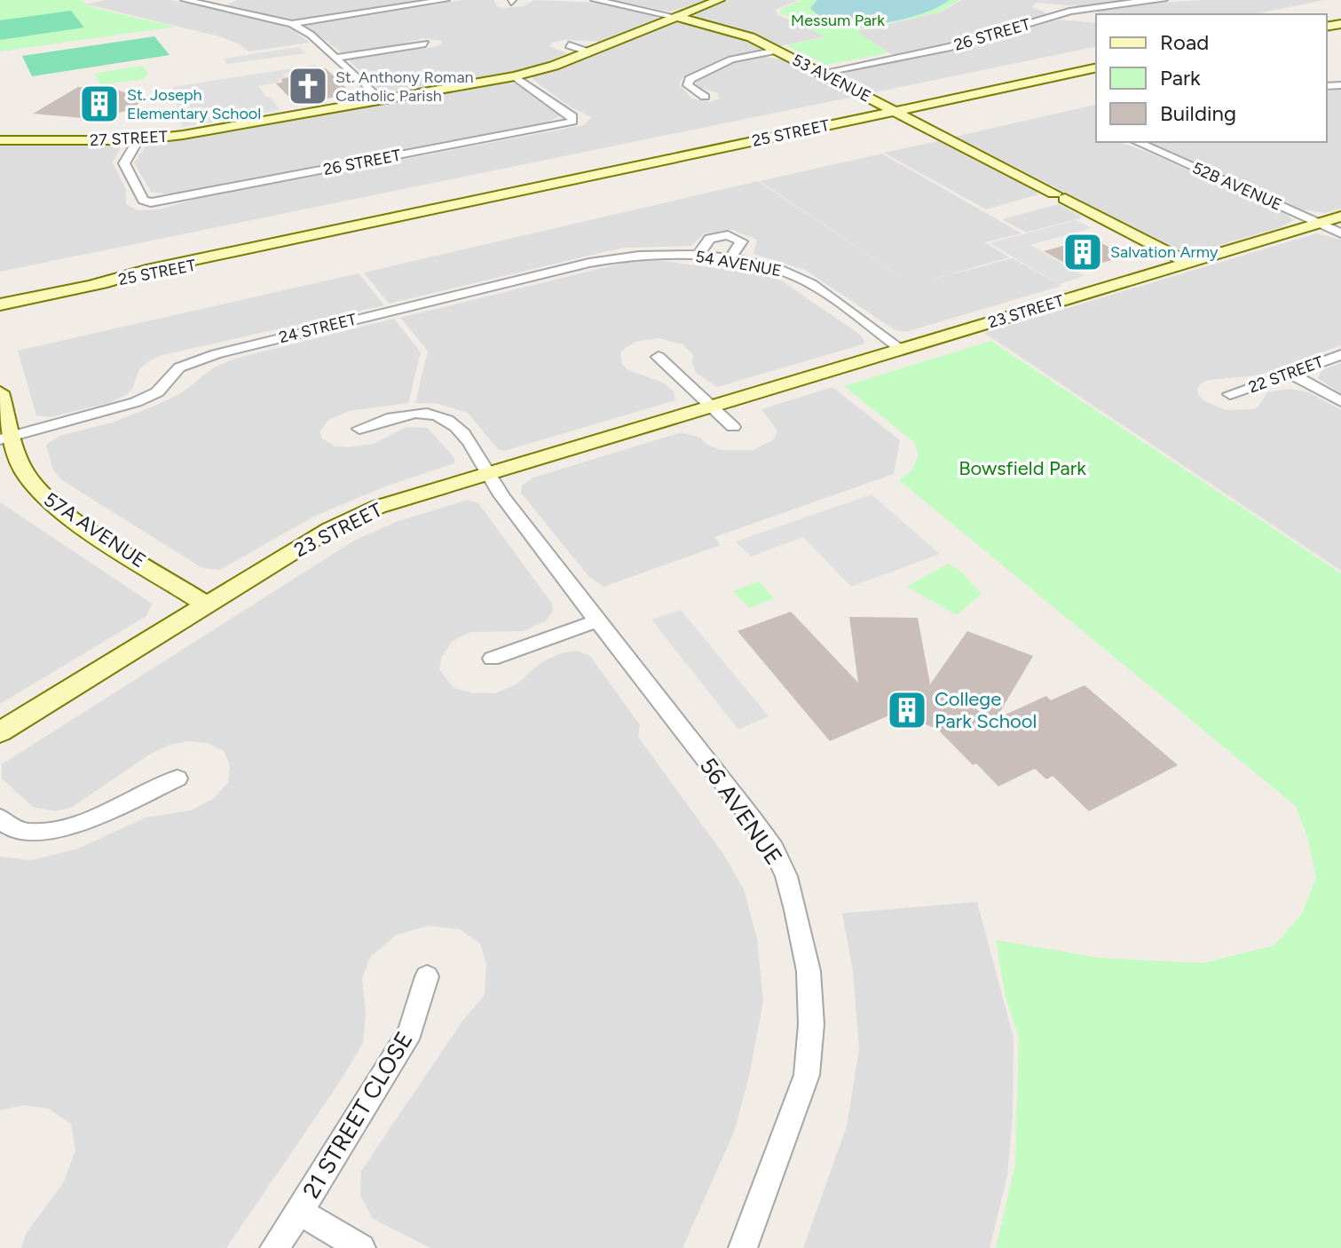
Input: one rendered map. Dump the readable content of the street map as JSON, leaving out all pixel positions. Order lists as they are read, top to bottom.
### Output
{
  "streets": {
    "street": [
      "26 STREET",
      "53 AVENUE",
      "25 STREET",
      "27 STREET",
      "52B AVENUE",
      "54 AVENUE",
      "23 STREET",
      "24 STREET",
      "22 STREET",
      "57A AVENUE",
      "56 AVENUE",
      "21 STREET CLOSE"
    ]
  },
  "crossings": [
    ["26 STREET", "53 AVENUE"],
    ["26 STREET", "27 STREET"],
    ["53 AVENUE", "25 STREET"],
    ["53 AVENUE", "27 STREET"],
    ["53 AVENUE", "23 STREET"],
    ["52B AVENUE", "23 STREET"],
    ["54 AVENUE", "23 STREET"],
    ["54 AVENUE", "24 STREET"],
    ["23 STREET", "57A AVENUE"],
    ["23 STREET", "56 AVENUE"],
    ["24 STREET", "57A AVENUE"]
  ],
  "parks": ["Messum Park", "Bowsfield Park"],
  "places": {
    "church": ["St. Anthony Roman Catholic Parish"],
    "building": ["St. Joseph Elementary School", "Salvation Army", "College Park School"]
  },
  "legend": ["Road", "Park", "Building"]
}
